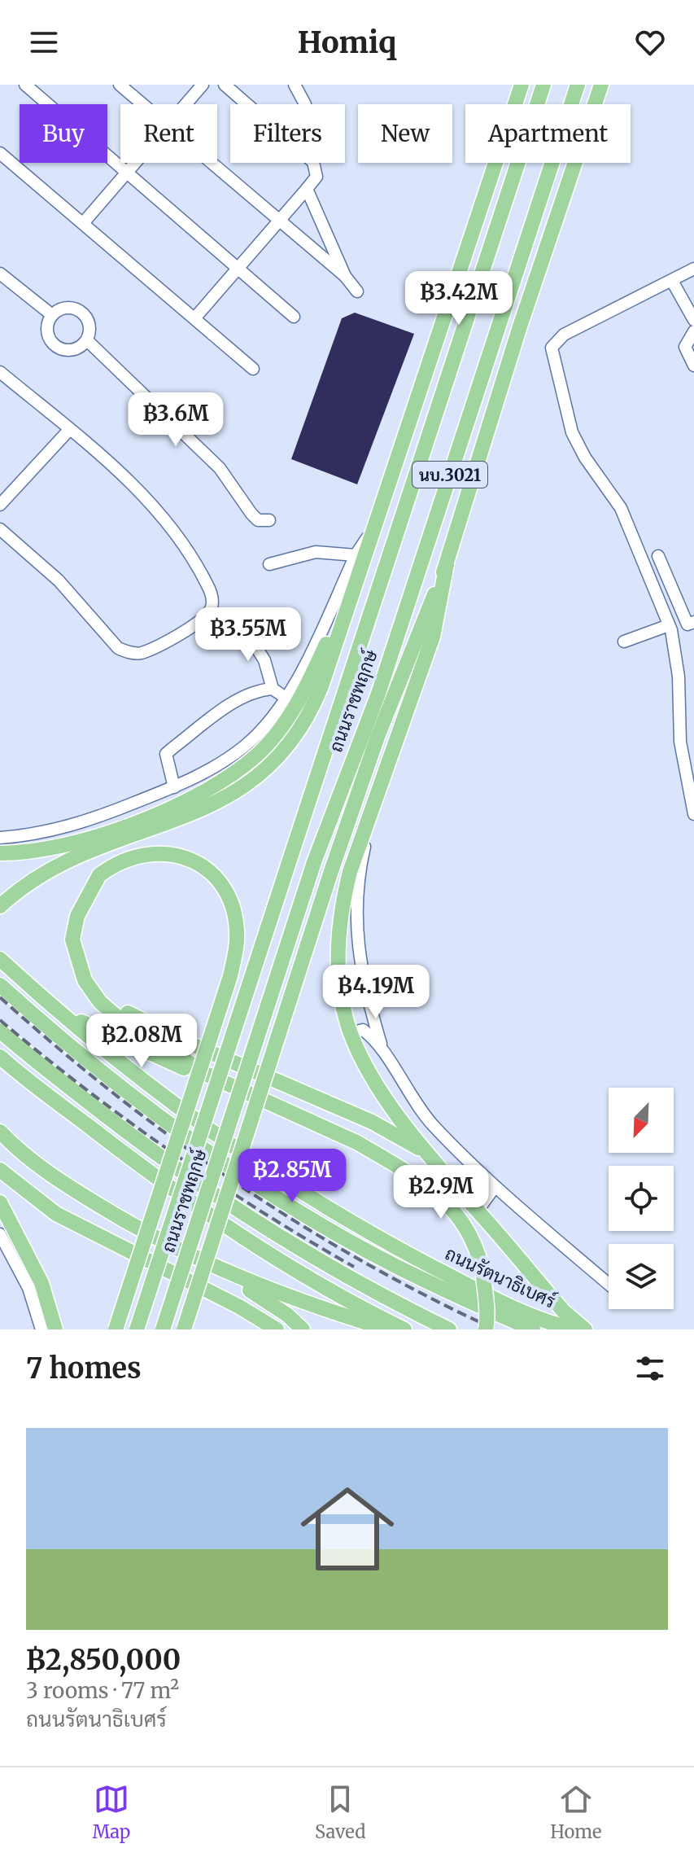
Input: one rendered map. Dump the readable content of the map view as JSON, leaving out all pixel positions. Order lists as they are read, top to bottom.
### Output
{
  "streets": {
    "main road": ["นบ.3021", "ถนนราชพฤกษ์", "ถนนรัตนาธิเบศร์"]
  },
  "north": "bottom left",
  "page": {
    "header": "Homiq",
    "chip": [
      "Buy",
      "Rent",
      "Filters",
      "New",
      "Apartment"
    ],
    "price": [
      "฿3.42M",
      "฿3.6M",
      "฿3.55M",
      "฿4.19M",
      "฿2.08M",
      "฿2.85M",
      "฿2.9M"
    ],
    "heading": "7 homes",
    "list": [
      {
        "name": "฿2,850,000",
        "note": "3 rooms · 77 m² · ถนนรัตนาธิเบศร์"
      }
    ],
    "tabs": ["Map", "Saved", "Home"]
  }
}
